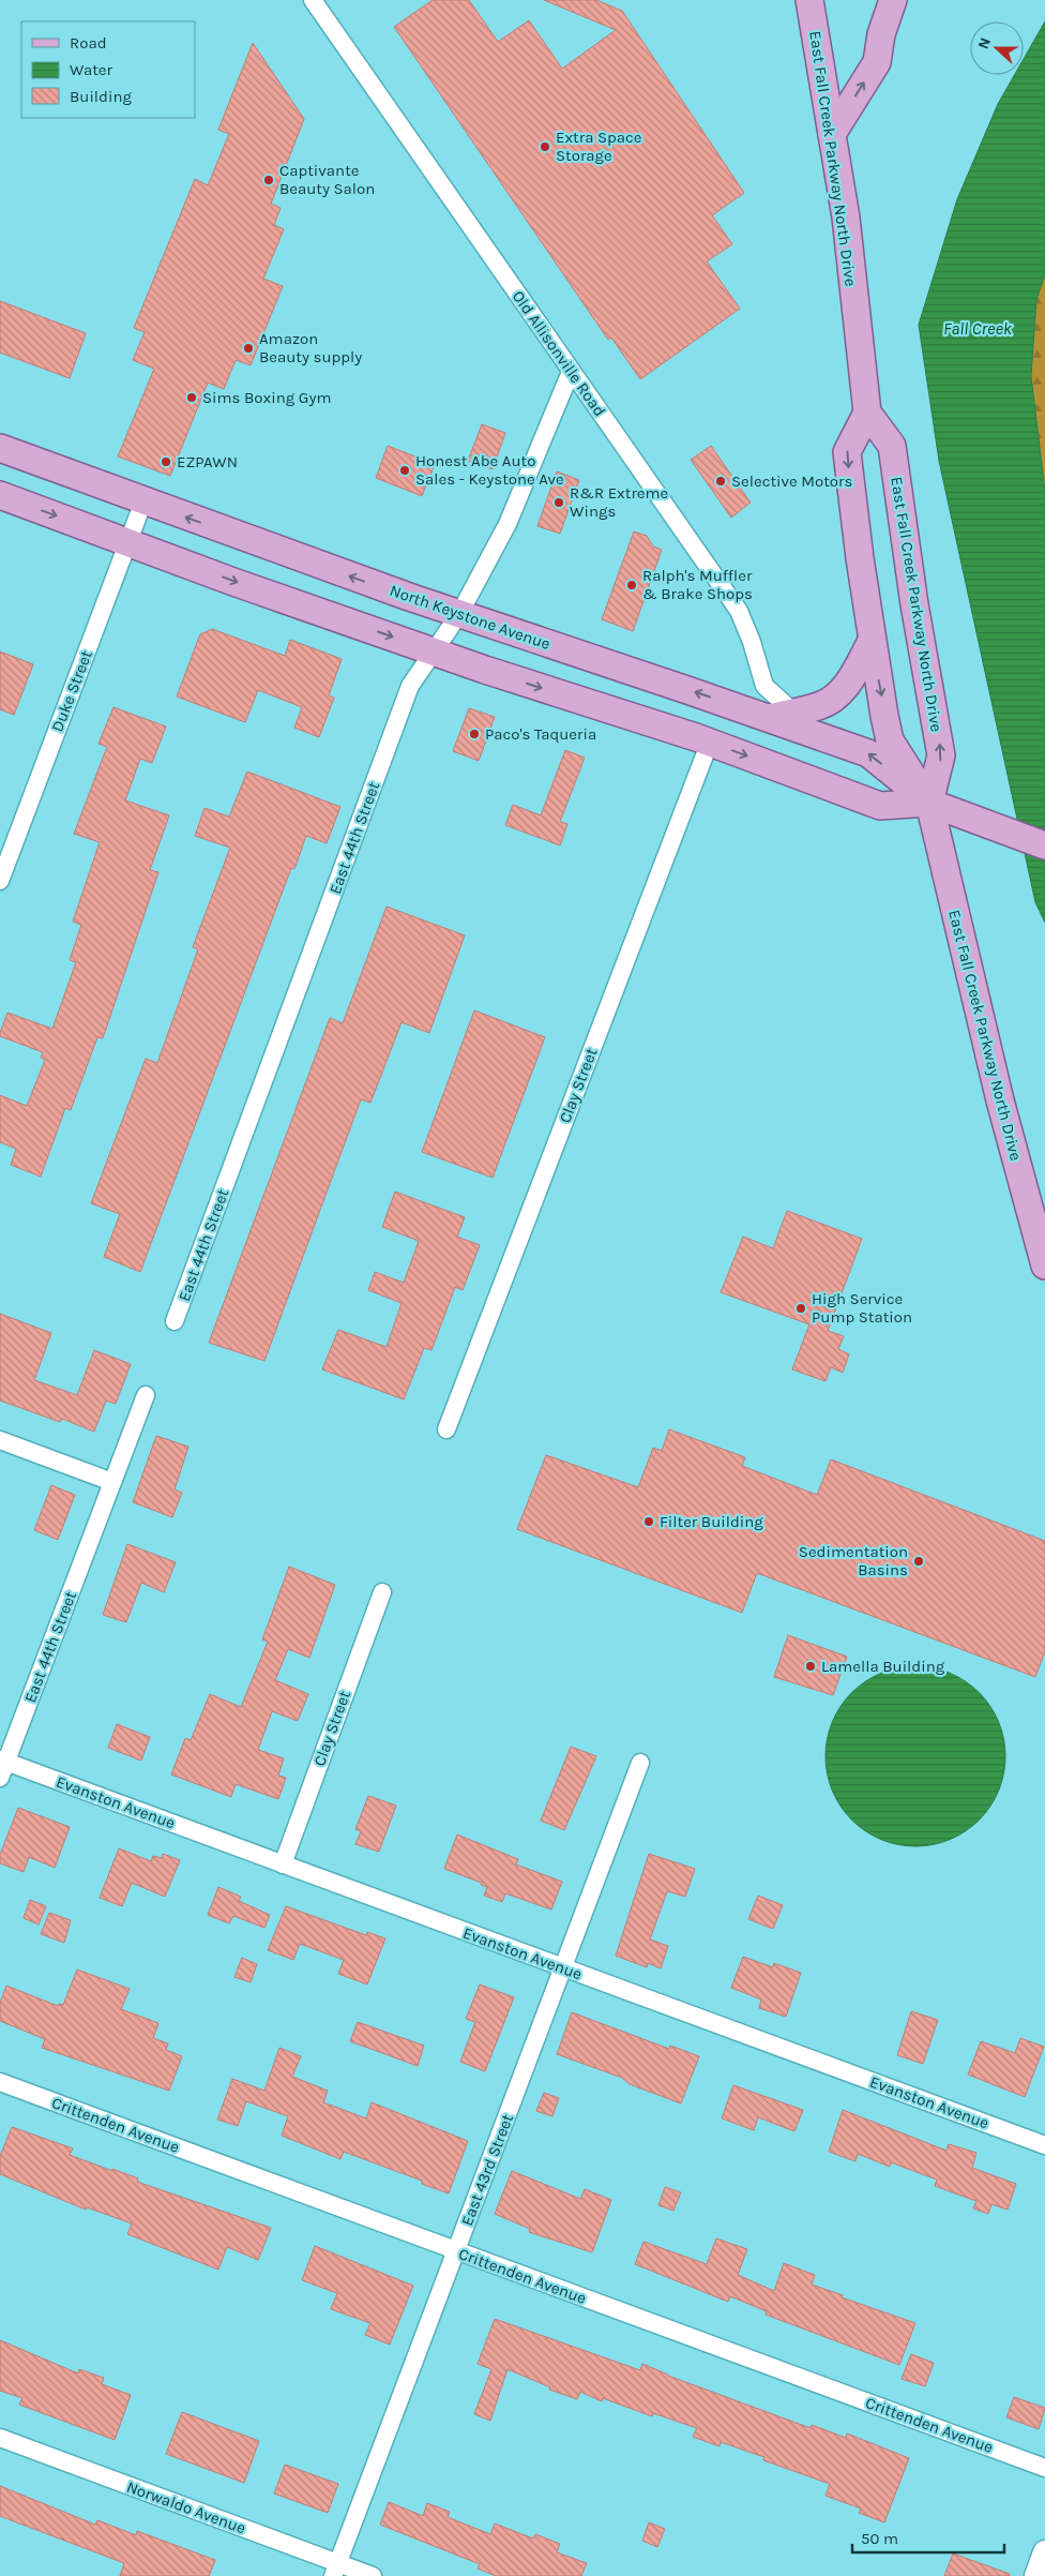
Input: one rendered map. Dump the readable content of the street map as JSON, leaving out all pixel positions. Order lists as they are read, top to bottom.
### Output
{
  "streets": {
    "main road": ["East Fall Creek Parkway North Drive", "North Keystone Avenue"],
    "street": [
      "Old Allisonville Road",
      "Duke Street",
      "East 44th Street",
      "Clay Street",
      "Evanston Avenue",
      "Crittenden Avenue",
      "East 43rd Street",
      "Norwaldo Avenue"
    ]
  },
  "crossings": [
    ["East Fall Creek Parkway North Drive", "North Keystone Avenue"],
    ["Old Allisonville Road", "North Keystone Avenue"],
    ["Old Allisonville Road", "East 44th Street"],
    ["North Keystone Avenue", "Duke Street"],
    ["North Keystone Avenue", "East 44th Street"],
    ["North Keystone Avenue", "Clay Street"],
    ["East 44th Street", "Evanston Avenue"],
    ["Clay Street", "Evanston Avenue"],
    ["Evanston Avenue", "East 43rd Street"],
    ["Crittenden Avenue", "East 43rd Street"],
    ["East 43rd Street", "Norwaldo Avenue"]
  ],
  "water": ["Fall Creek"],
  "places": [
    "Extra Space Storage",
    "Captivante Beauty Salon",
    "Amazon Beauty supply",
    "Sims Boxing Gym",
    "EZPAWN",
    "Honest Abe Auto Sales - Keystone Ave",
    "Selective Motors",
    "R&R Extreme Wings",
    "Ralph's Muffler & Brake Shops",
    "Paco's Taqueria",
    "High Service Pump Station",
    "Filter Building",
    "Sedimentation Basins",
    "Lamella Building"
  ],
  "legend": ["Road", "Water", "Building"],
  "scale_bar": "50 m",
  "north": "left"
}
